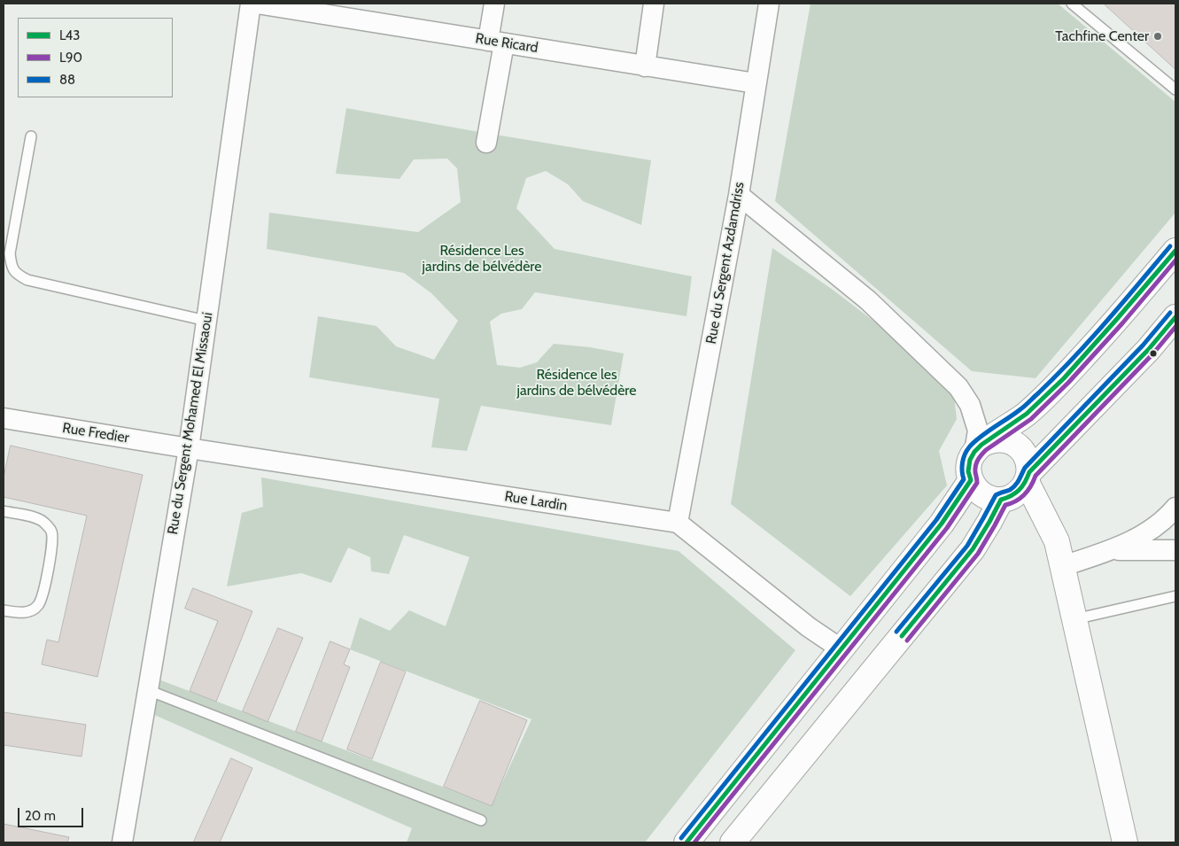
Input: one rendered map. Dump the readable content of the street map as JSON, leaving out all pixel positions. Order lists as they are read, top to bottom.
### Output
{
  "streets": {
    "street": [
      "Rue Ricard",
      "Rue du Sergent Azdamdriss",
      "Rue du Sergent Mohamed El Missaoui",
      "Rue Fredier",
      "Rue Lardin"
    ]
  },
  "crossings": [
    ["Rue Ricard", "Rue du Sergent Azdamdriss"],
    ["Rue du Sergent Azdamdriss", "Rue Lardin"],
    ["Rue du Sergent Mohamed El Missaoui", "Rue Fredier"],
    ["Rue du Sergent Mohamed El Missaoui", "Rue Lardin"],
    ["Rue Fredier", "Rue Lardin"]
  ],
  "parks": ["Résidence Les jardins de bélvédère", "Résidence les jardins de bélvédère"],
  "places": ["Tachfine Center"],
  "lines": ["transit line 88", "transit line L43", "transit line L90"],
  "legend": ["L43", "L90", "88"],
  "scale_bar": "20 m"
}
